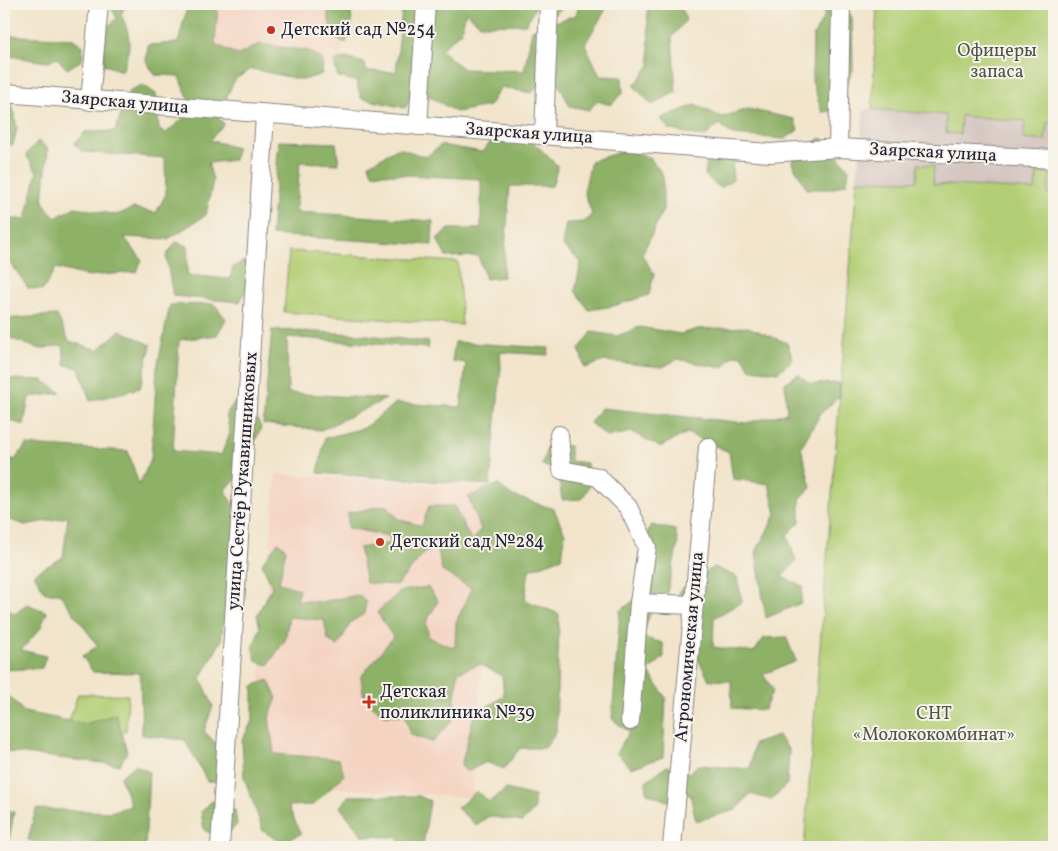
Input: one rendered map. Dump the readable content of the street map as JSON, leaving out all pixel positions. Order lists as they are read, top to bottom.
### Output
{
  "streets": {
    "street": ["Заярская улица", "улица Сестёр Рукавишниковых", "Агрономическая улица"]
  },
  "crossings": [
    ["Заярская улица", "улица Сестёр Рукавишниковых"]
  ],
  "parks": ["Офицеры запаса", "СНТ «Молококомбинат»"],
  "places": {
    "other": ["Детский сад №254", "Детский сад №284"],
    "health": ["Детская поликлиника №39"]
  }
}
